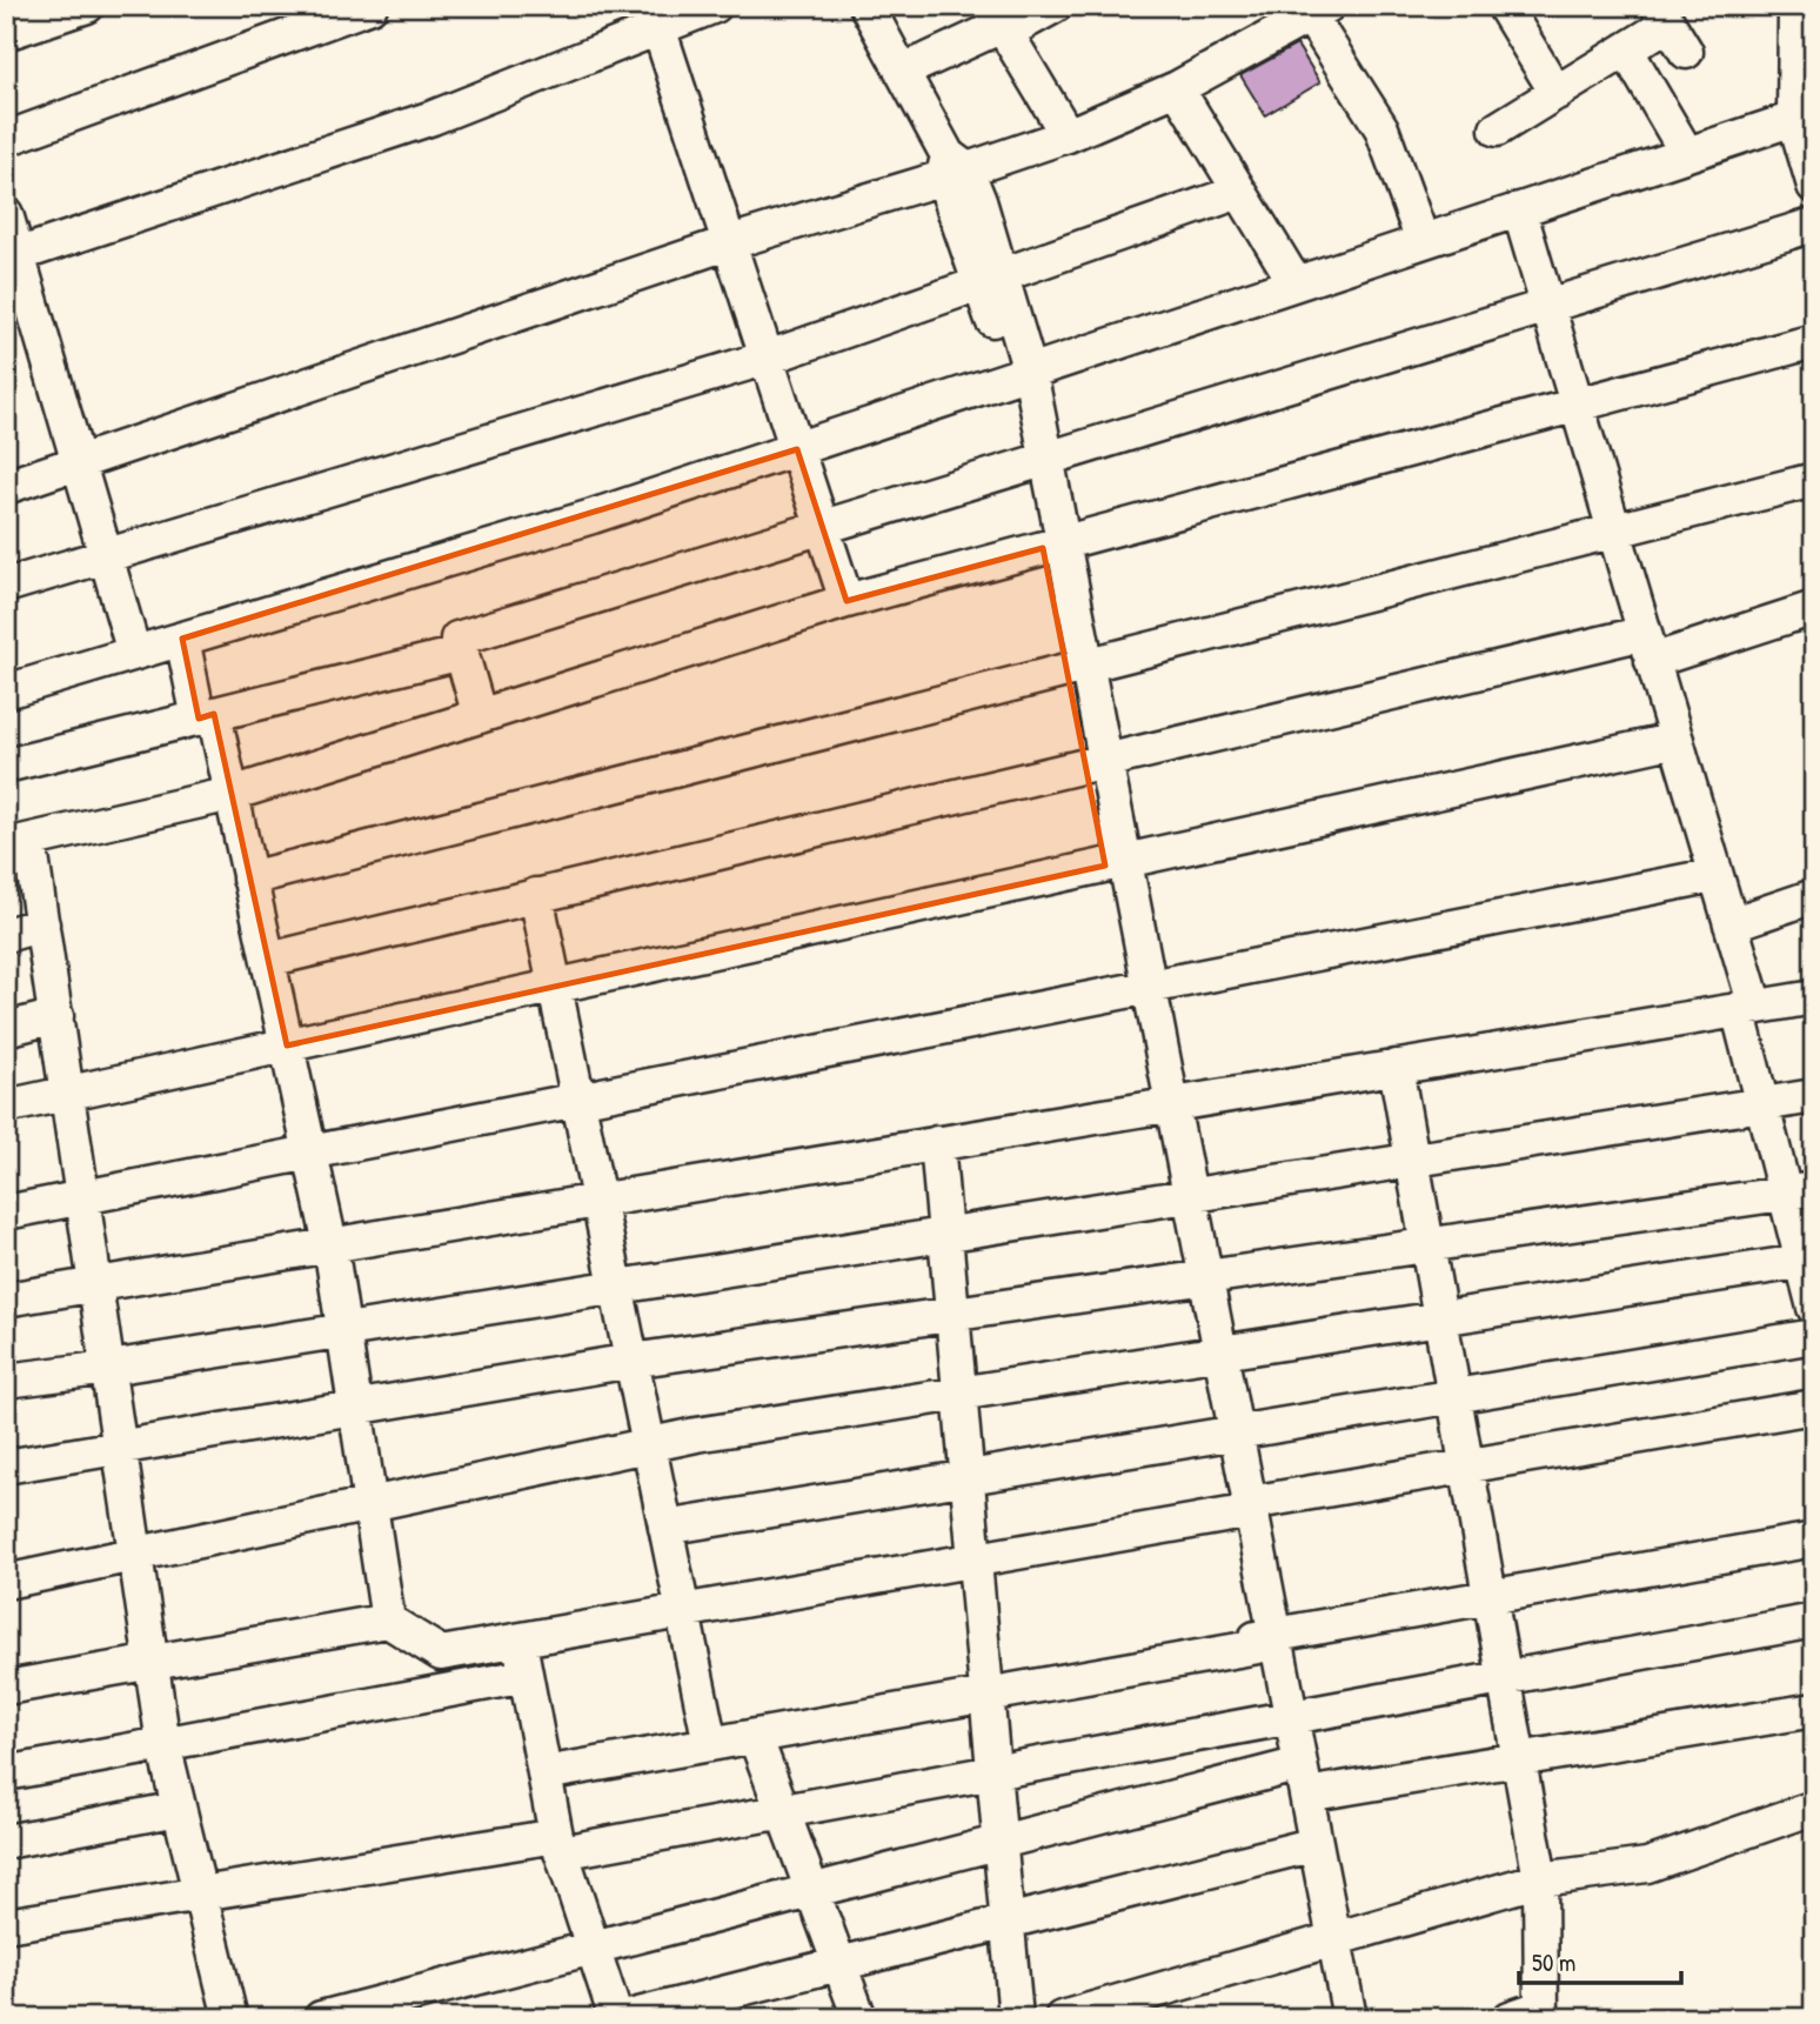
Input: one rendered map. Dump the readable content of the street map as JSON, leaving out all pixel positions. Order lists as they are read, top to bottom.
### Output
{
  "scale_bar": "50 m"
}
